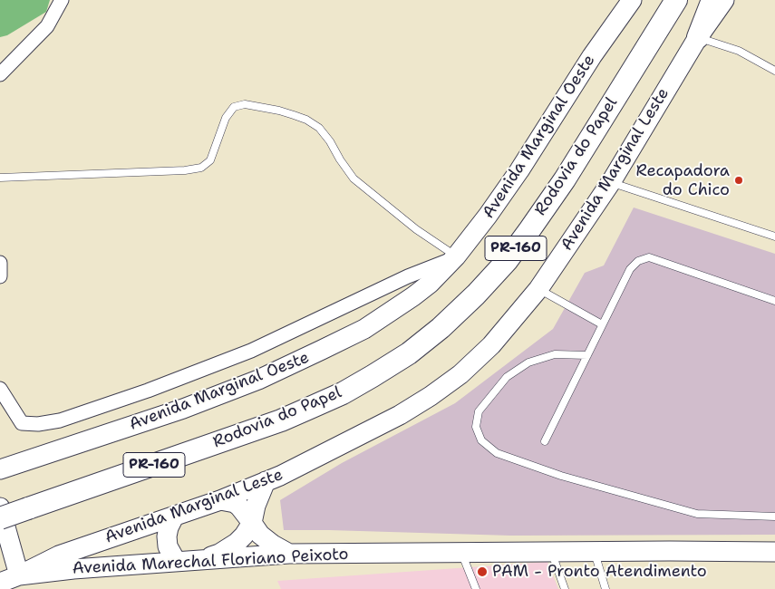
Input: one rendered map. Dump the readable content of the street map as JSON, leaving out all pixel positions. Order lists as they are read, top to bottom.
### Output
{
  "streets": {
    "main road": [
      "Avenida Marginal Oeste",
      "Rodovia do Papel",
      "Avenida Marginal Leste",
      "PR-160",
      "Avenida Marechal Floriano Peixoto"
    ]
  },
  "crossings": [
    ["Avenida Marginal Leste", "Avenida Marechal Floriano Peixoto"]
  ],
  "places": ["Recapadora do Chico", "PAM - Pronto Atendimento"]
}
